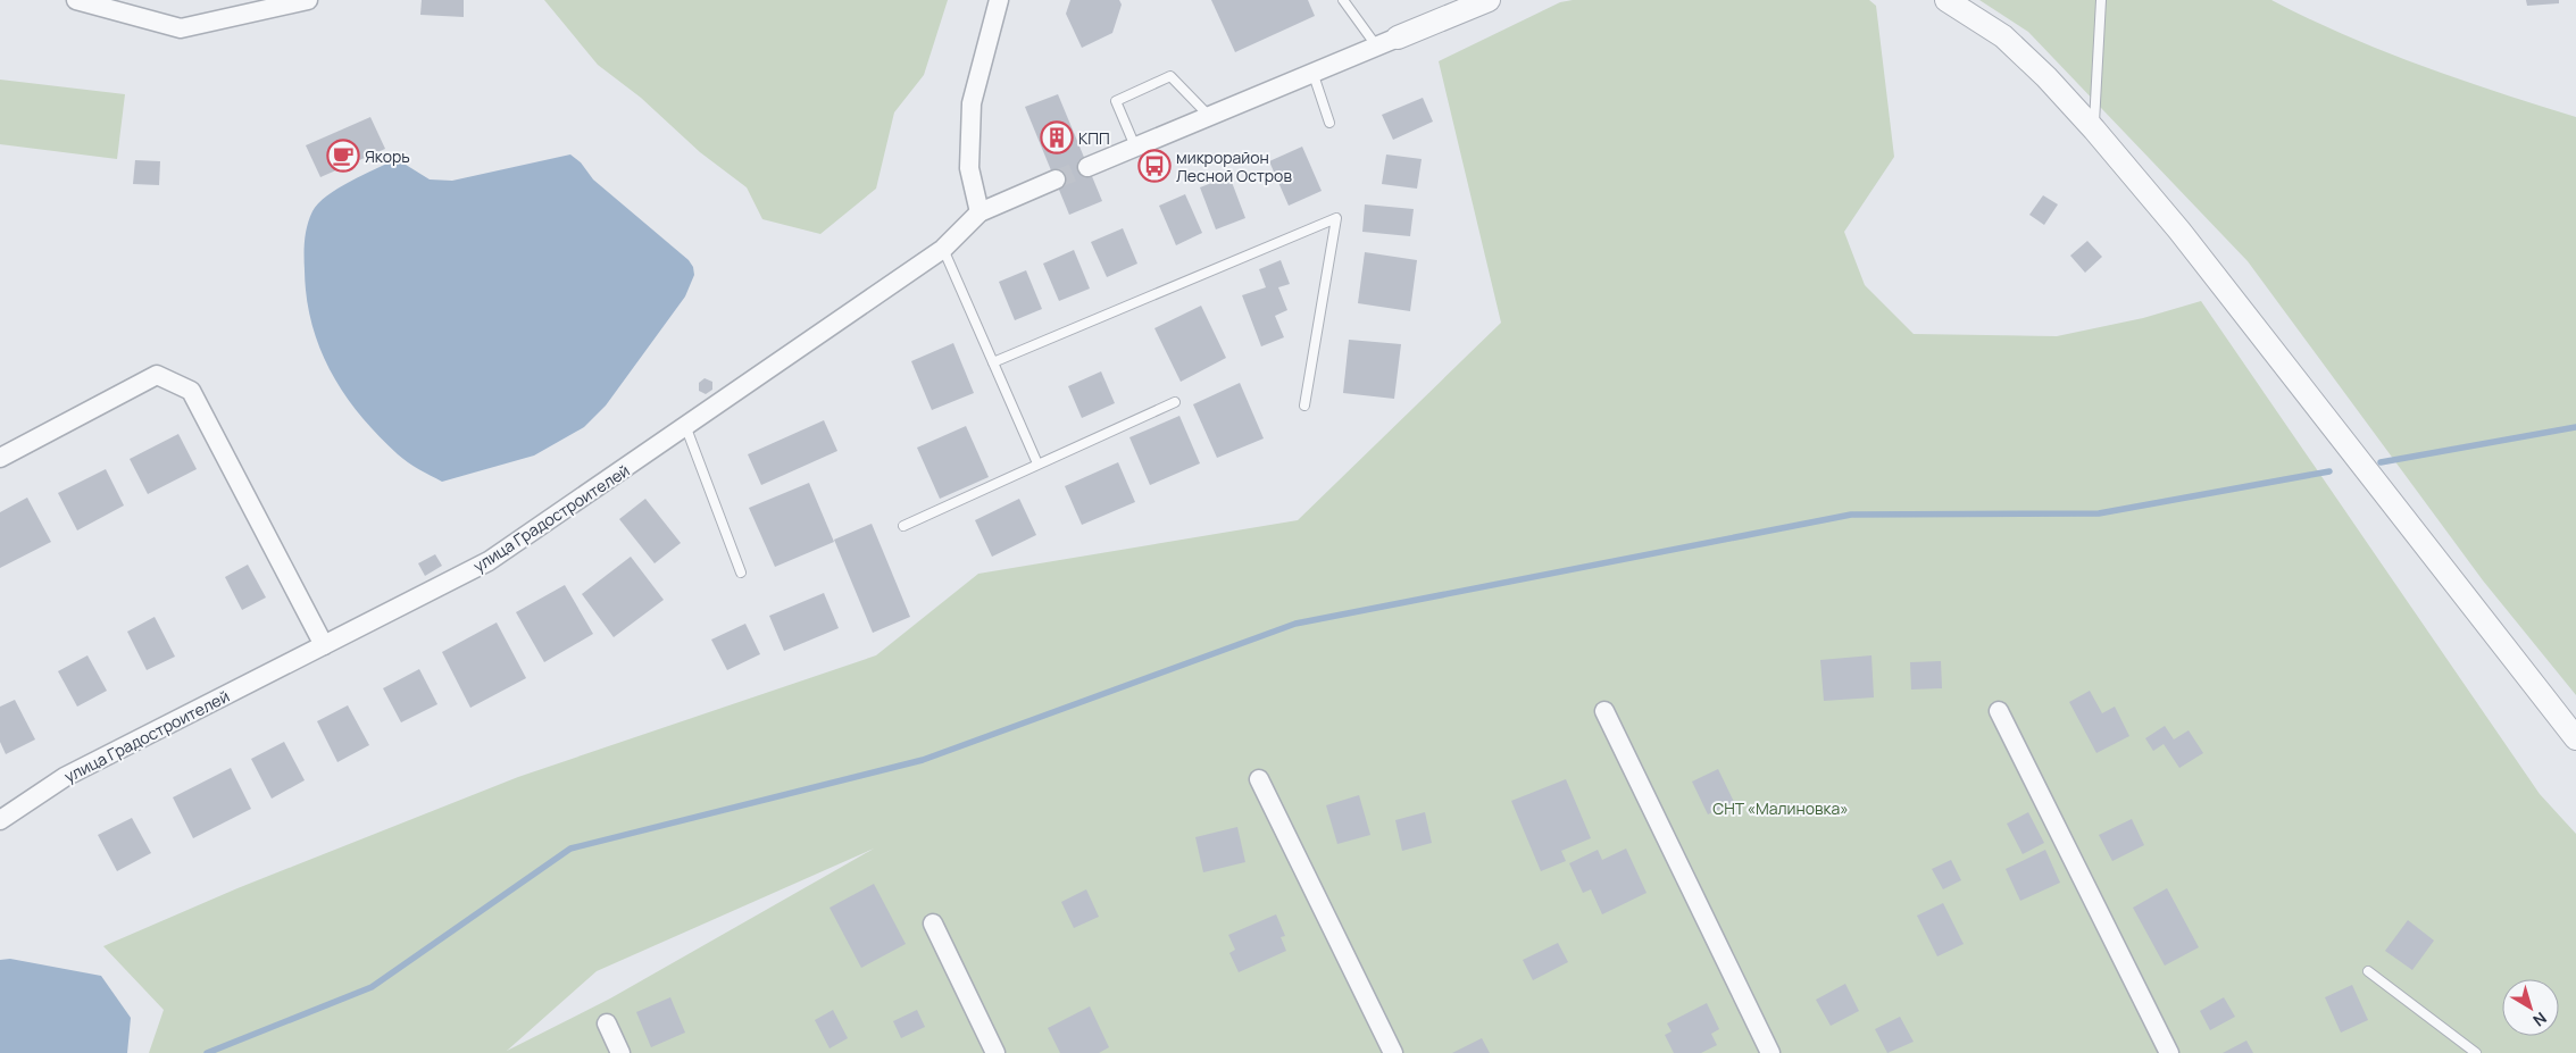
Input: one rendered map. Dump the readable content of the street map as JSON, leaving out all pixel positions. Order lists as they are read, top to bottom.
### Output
{
  "streets": {
    "street": ["улица Градостроителей"]
  },
  "parks": ["СНТ «Малиновка»"],
  "places": {
    "building": ["КПП"],
    "cafe": ["Якорь"],
    "bus stop": ["микрорайон Лесной Остров"]
  },
  "north": "bottom right"
}
